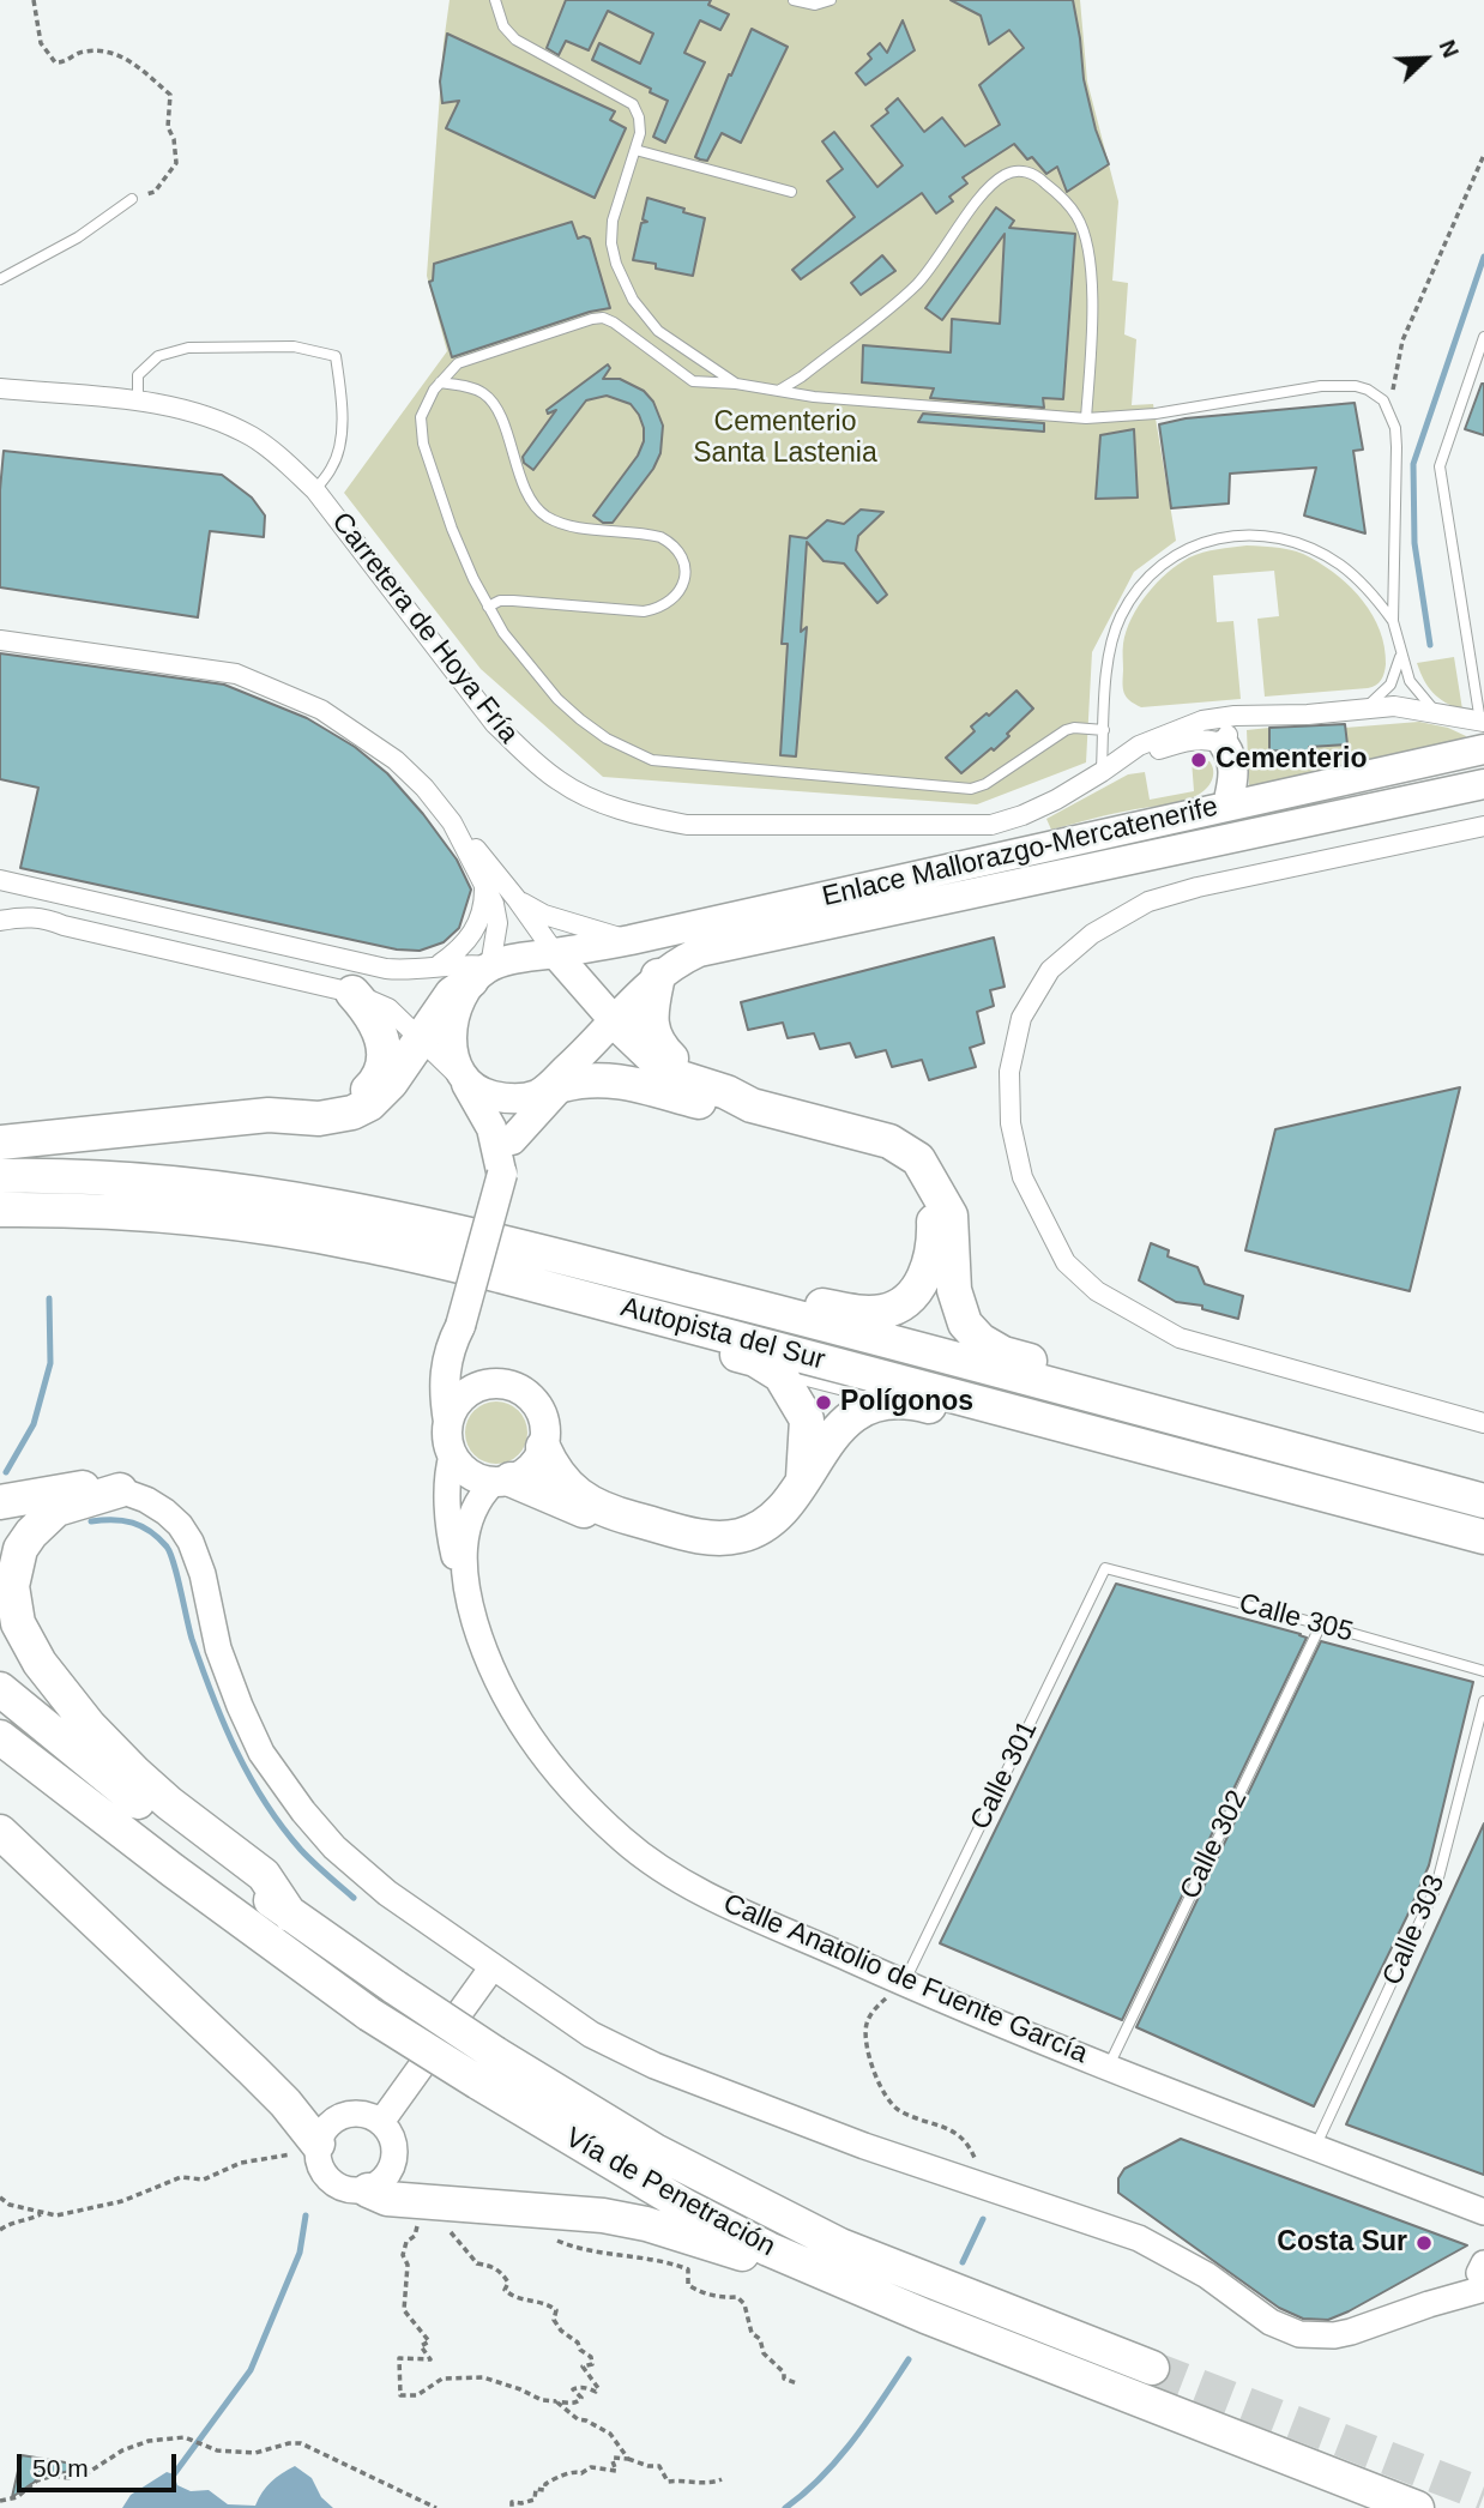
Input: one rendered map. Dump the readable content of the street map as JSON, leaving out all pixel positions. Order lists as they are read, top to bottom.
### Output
{
  "streets": {
    "highway": ["Autopista del Sur", "Vía de Penetración"],
    "main road": ["Enlace Mallorazgo-Mercatenerife"],
    "street": ["Carretera de Hoya Fría", "Calle Anatolio de Fuente García"],
    "lane": [
      "Calle 305",
      "Calle 301",
      "Calle 302",
      "Calle 303"
    ]
  },
  "crossings": [
    ["Carretera de Hoya Fría", "Enlace Mallorazgo-Mercatenerife"],
    ["Calle 305", "Calle 301"],
    ["Calle 305", "Calle 302"],
    ["Calle 301", "Calle Anatolio de Fuente García"],
    ["Calle 302", "Calle Anatolio de Fuente García"],
    ["Calle 303", "Calle Anatolio de Fuente García"]
  ],
  "parks": ["Cementerio Santa Lastenia"],
  "places": ["Cementerio", "Polígonos", "Costa Sur"],
  "scale_bar": "50 m",
  "north": "top right"
}
